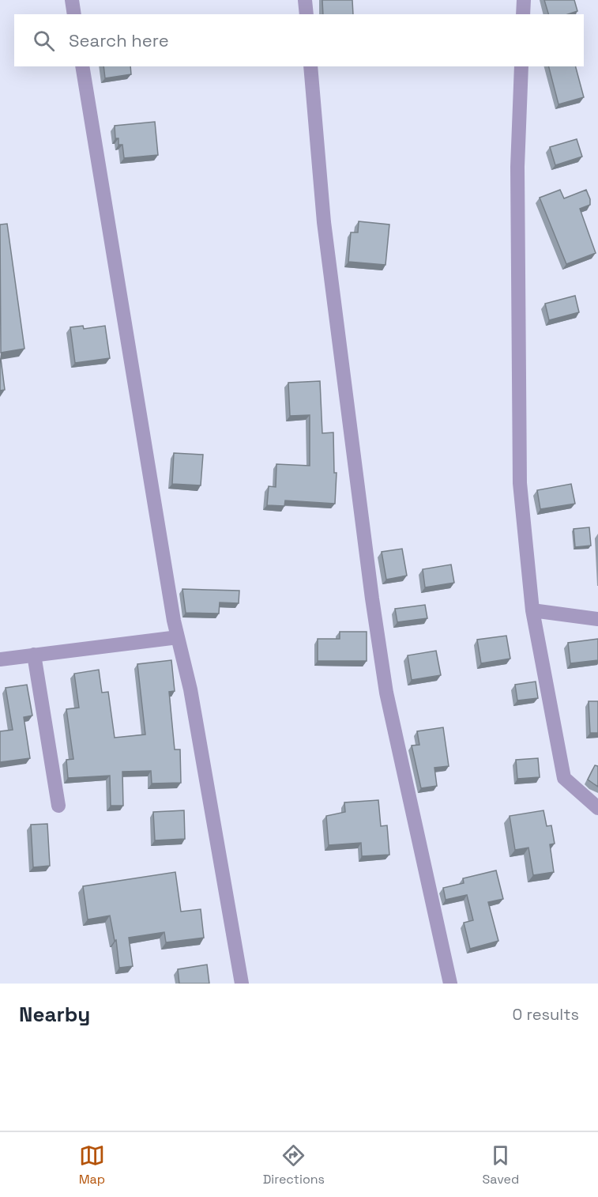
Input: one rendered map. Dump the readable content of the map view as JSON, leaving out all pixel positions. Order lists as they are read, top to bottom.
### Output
{
  "page": {
    "search": "Search here",
    "heading": ["Nearby", "0 results"],
    "nav": ["Map", "Directions", "Saved"]
  }
}
